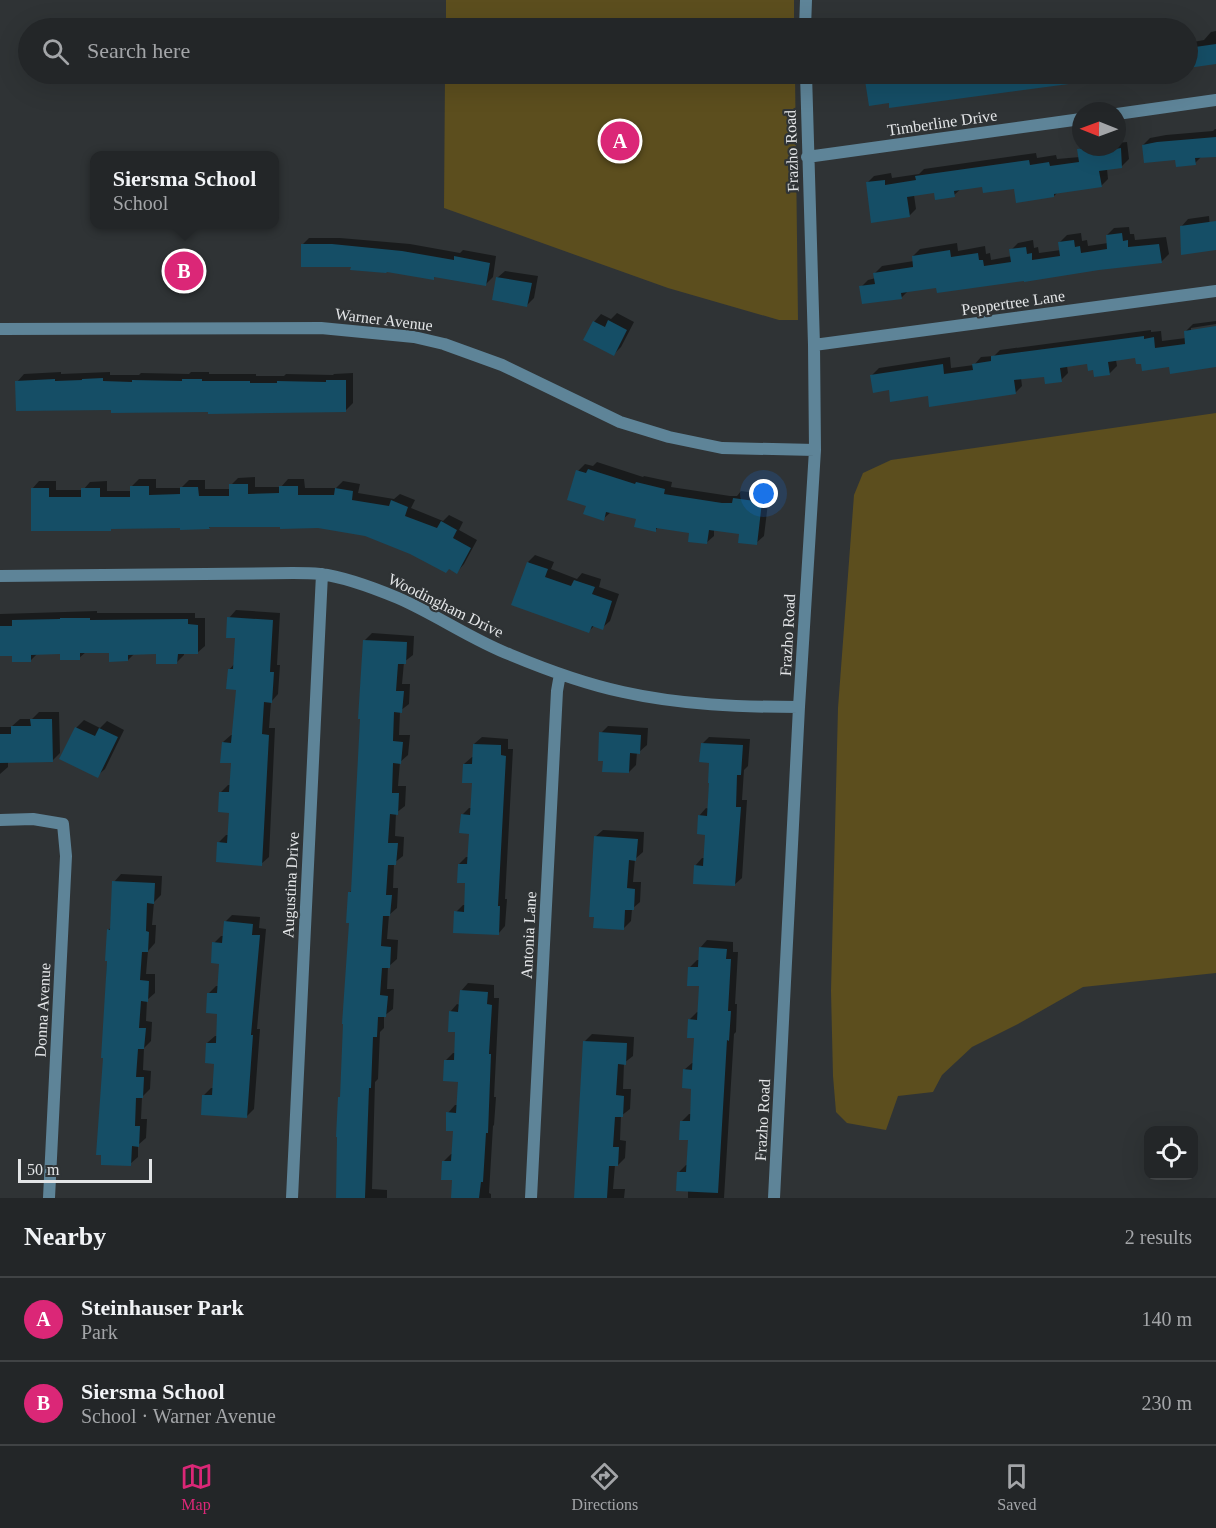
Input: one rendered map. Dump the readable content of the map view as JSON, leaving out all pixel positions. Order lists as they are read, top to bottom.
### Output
{
  "streets": {
    "street": [
      "Timberline Drive",
      "Frazho Road",
      "Peppertree Lane",
      "Warner Avenue",
      "Woodingham Drive",
      "Augustina Drive",
      "Antonia Lane",
      "Donna Avenue"
    ]
  },
  "crossings": [
    ["Timberline Drive", "Frazho Road"],
    ["Frazho Road", "Peppertree Lane"],
    ["Frazho Road", "Warner Avenue"],
    ["Frazho Road", "Woodingham Drive"],
    ["Woodingham Drive", "Augustina Drive"],
    ["Woodingham Drive", "Antonia Lane"]
  ],
  "scale_bar": "50 m",
  "north": "left",
  "page": {
    "search": "Search here",
    "pins": ["A", "B"],
    "popup": ["Siersma School", "School"],
    "scale": "50 m",
    "heading": ["Nearby", "2 results"],
    "list": [
      {
        "mark": "A",
        "name": "Steinhauser Park",
        "note": "Park",
        "value": "140 m"
      },
      {
        "mark": "B",
        "name": "Siersma School",
        "note": "School · Warner Avenue",
        "value": "230 m"
      }
    ],
    "nav": ["Map", "Directions", "Saved"]
  }
}
